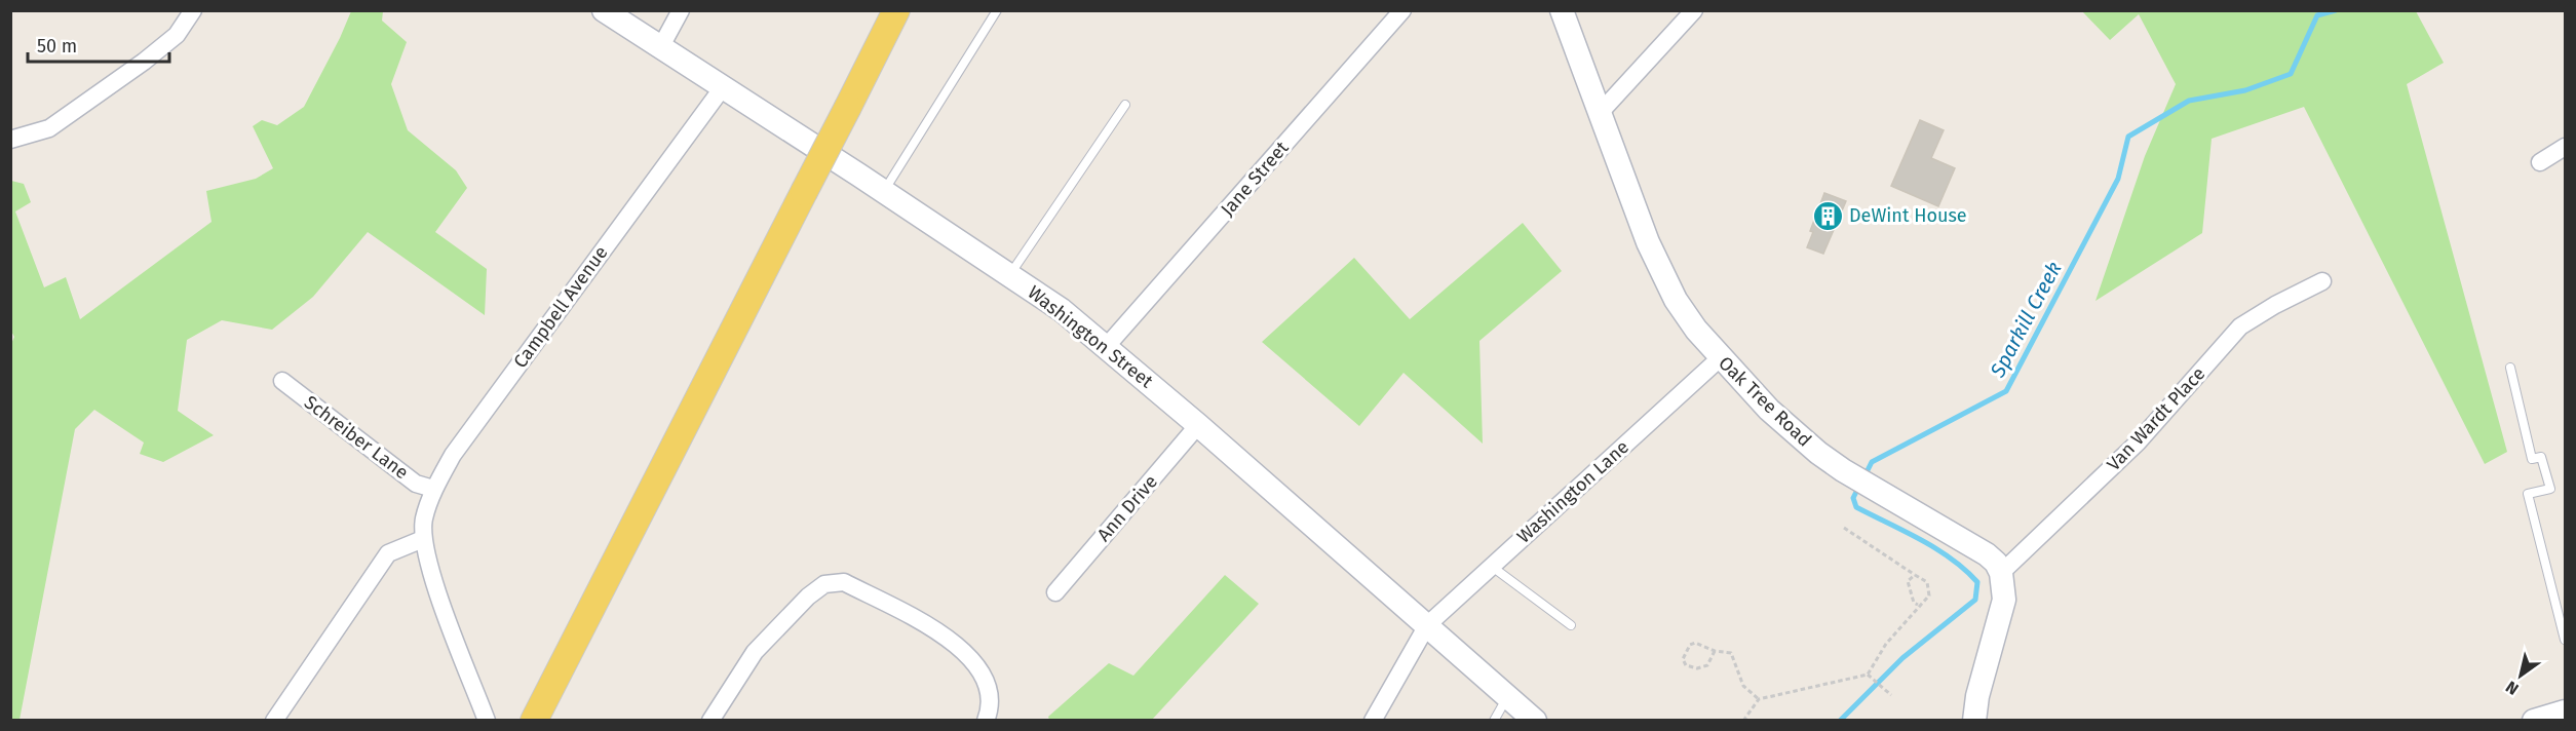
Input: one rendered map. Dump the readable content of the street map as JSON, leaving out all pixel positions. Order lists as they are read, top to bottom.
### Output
{
  "streets": {
    "main road": ["Washington Street", "Oak Tree Road"],
    "street": [
      "Jane Street",
      "Campbell Avenue",
      "Van Wardt Place",
      "Schreiber Lane",
      "Washington Lane",
      "Ann Drive"
    ]
  },
  "crossings": [
    ["Jane Street", "Washington Street"],
    ["Campbell Avenue", "Washington Street"],
    ["Campbell Avenue", "Schreiber Lane"],
    ["Washington Street", "Washington Lane"],
    ["Washington Street", "Ann Drive"],
    ["Oak Tree Road", "Van Wardt Place"],
    ["Oak Tree Road", "Washington Lane"]
  ],
  "water": ["Sparkill Creek"],
  "places": {
    "building": ["DeWint House"]
  },
  "scale_bar": "50 m",
  "north": "bottom left"
}
